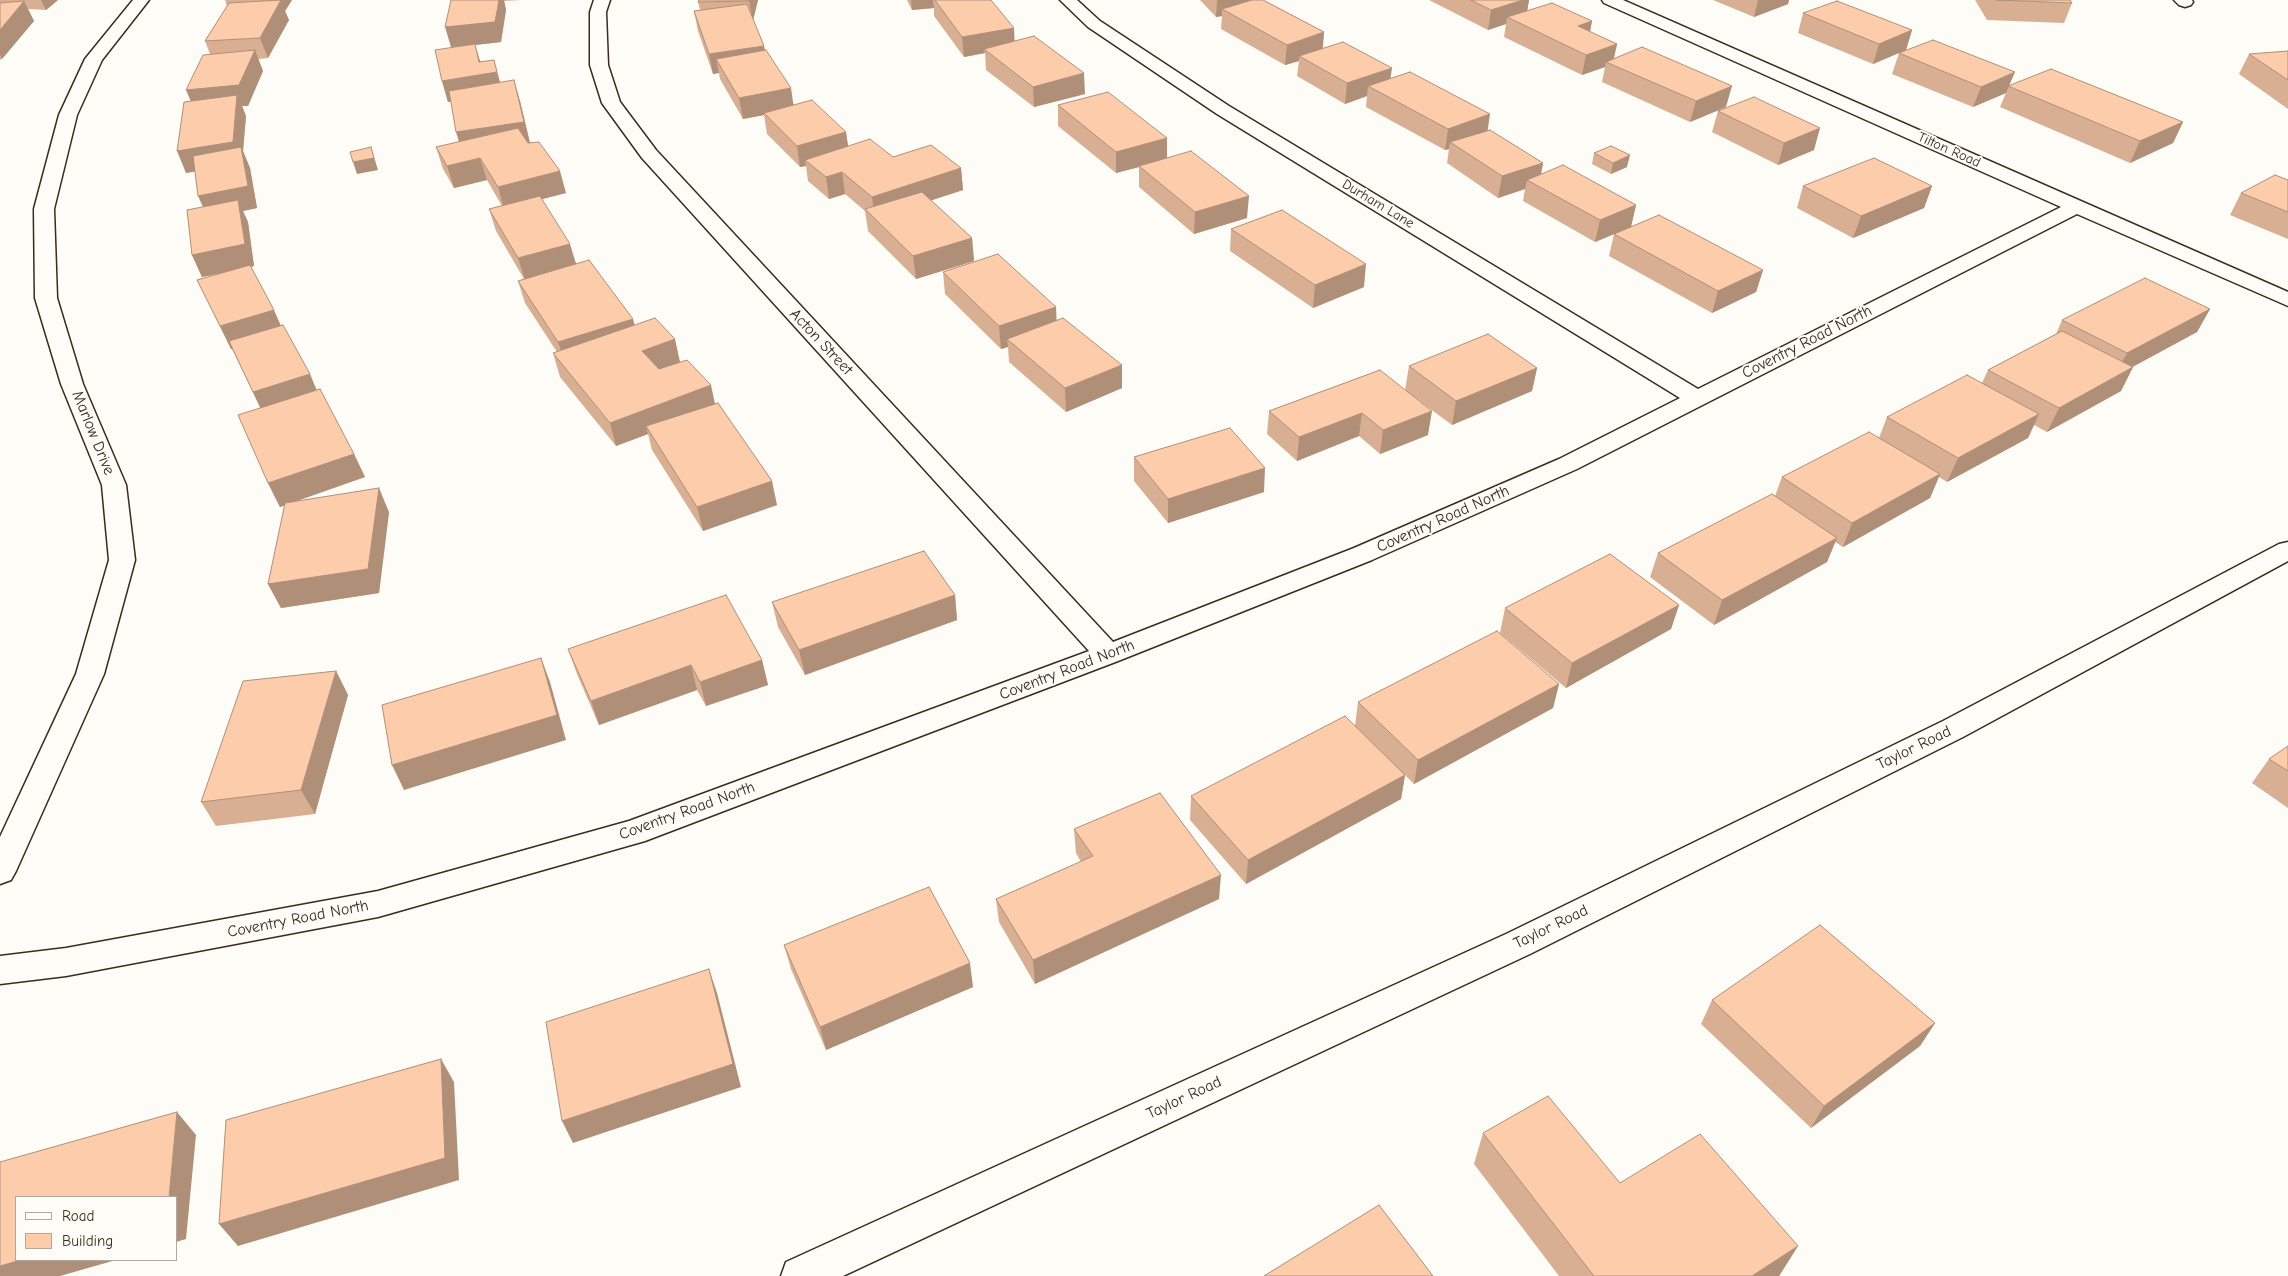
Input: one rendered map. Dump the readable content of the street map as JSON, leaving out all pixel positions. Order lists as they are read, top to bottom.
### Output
{
  "streets": {
    "street": [
      "Tilton Road",
      "Durham Lane",
      "Acton Street",
      "Coventry Road North",
      "Marlow Drive",
      "Taylor Road"
    ]
  },
  "crossings": [
    ["Tilton Road", "Coventry Road North"],
    ["Durham Lane", "Coventry Road North"],
    ["Acton Street", "Coventry Road North"]
  ],
  "legend": ["Road", "Building"]
}
